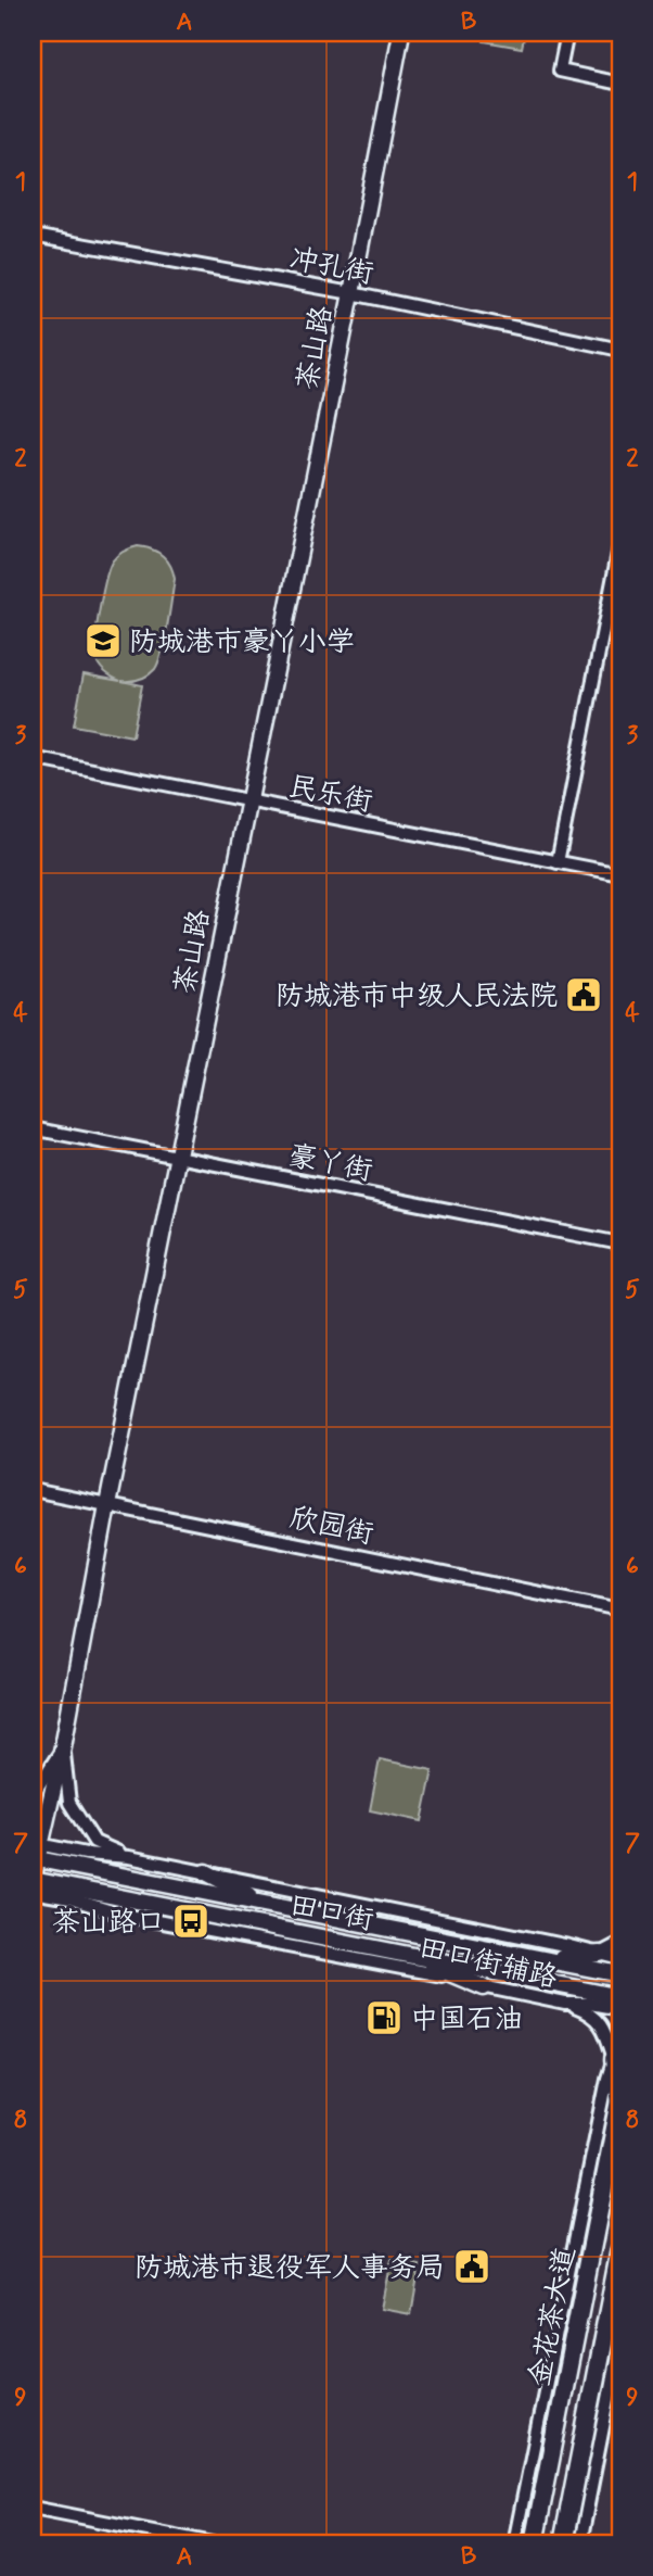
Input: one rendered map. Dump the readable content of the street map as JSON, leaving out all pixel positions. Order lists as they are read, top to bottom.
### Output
{
  "streets": {
    "highway": ["金花茶大道"],
    "main road": ["茶山路", "田口街"],
    "street": [
      "冲孔街",
      "民乐街",
      "豪丫街",
      "欣园街",
      "田口街辅路"
    ]
  },
  "crossings": [
    ["冲孔街", "茶山路"],
    ["茶山路", "民乐街"],
    ["茶山路", "豪丫街"],
    ["茶山路", "欣园街"],
    ["茶山路", "田口街"],
    ["茶山路", "田口街辅路"],
    ["田口街", "田口街辅路"]
  ],
  "places": {
    "school or university": ["防城港市豪丫小学"],
    "public building": ["防城港市中级人民法院", "防城港市退役军人事务局"],
    "bus stop": ["茶山路口"],
    "fuel station": ["中国石油"]
  },
  "grid": {
    "columns": ["A", "B"],
    "rows": [
      "1",
      "2",
      "3",
      "4",
      "5",
      "6",
      "7",
      "8",
      "9"
    ]
  }
}
